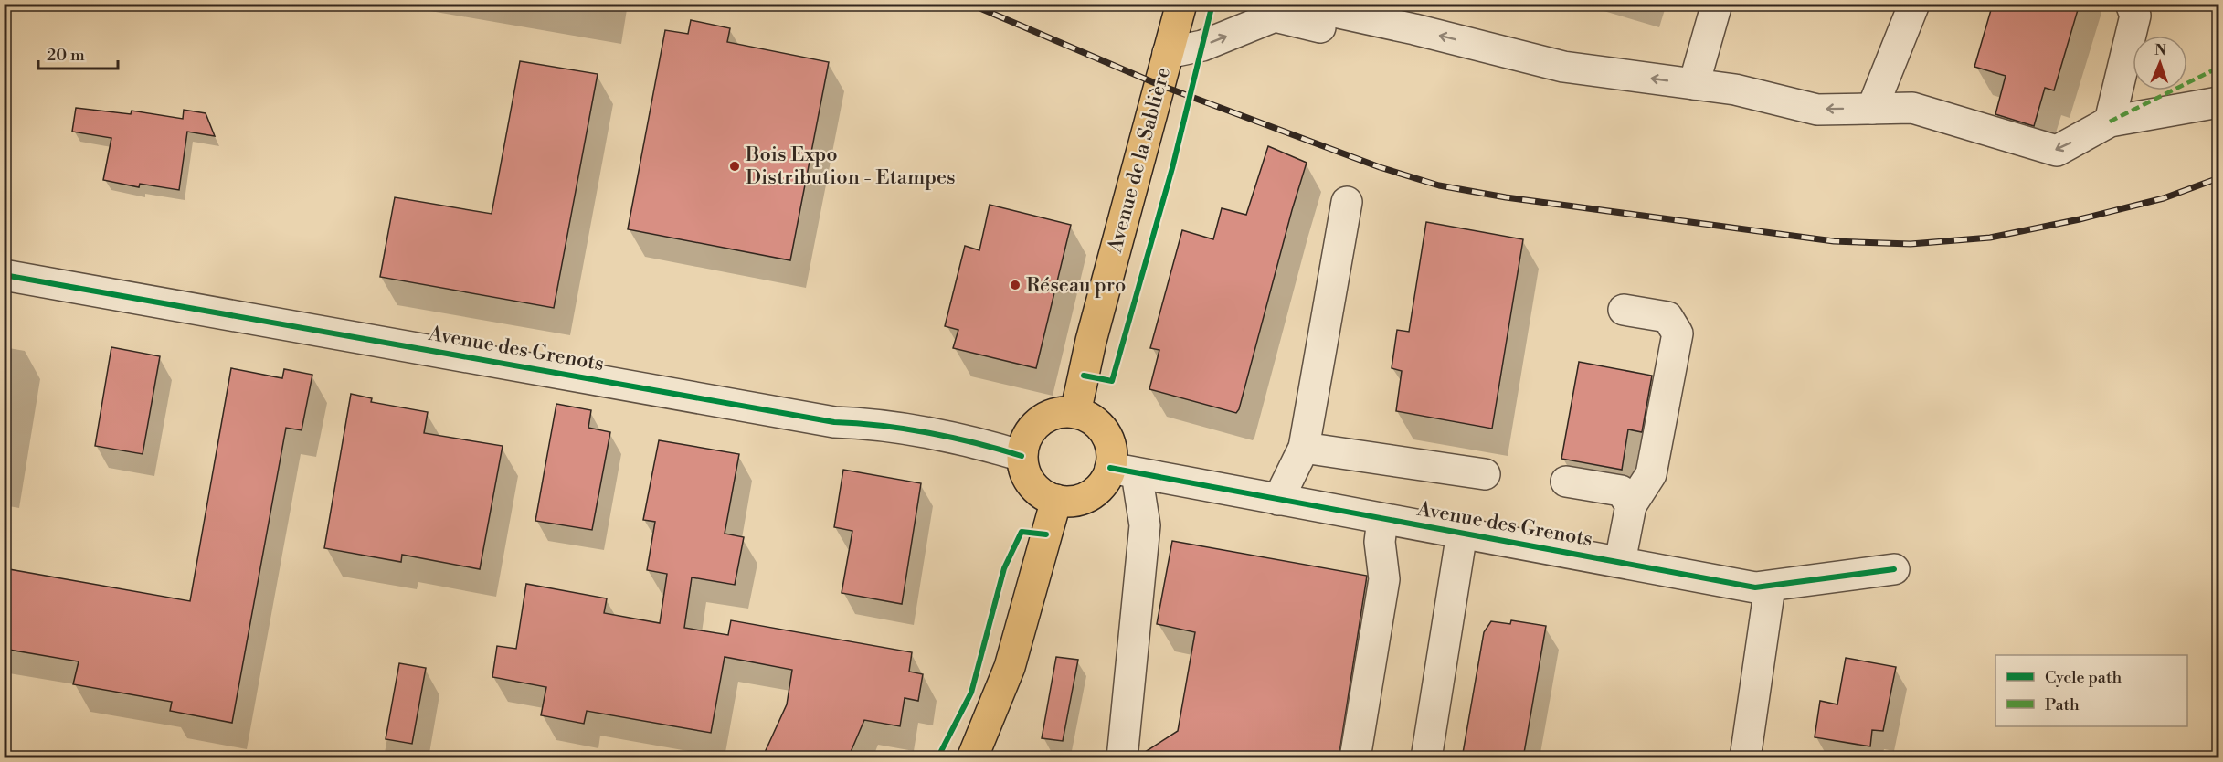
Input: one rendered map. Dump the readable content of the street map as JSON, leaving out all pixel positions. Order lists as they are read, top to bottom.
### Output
{
  "streets": {
    "main road": ["Avenue de la Sablière"],
    "street": ["Avenue des Grenots"]
  },
  "crossings": [
    ["Avenue de la Sablière", "Avenue des Grenots"]
  ],
  "places": ["Bois Expo Distribution - Etampes", "Réseau pro"],
  "legend": ["Cycle path", "Path"],
  "scale_bar": "20 m",
  "north": "top"
}
